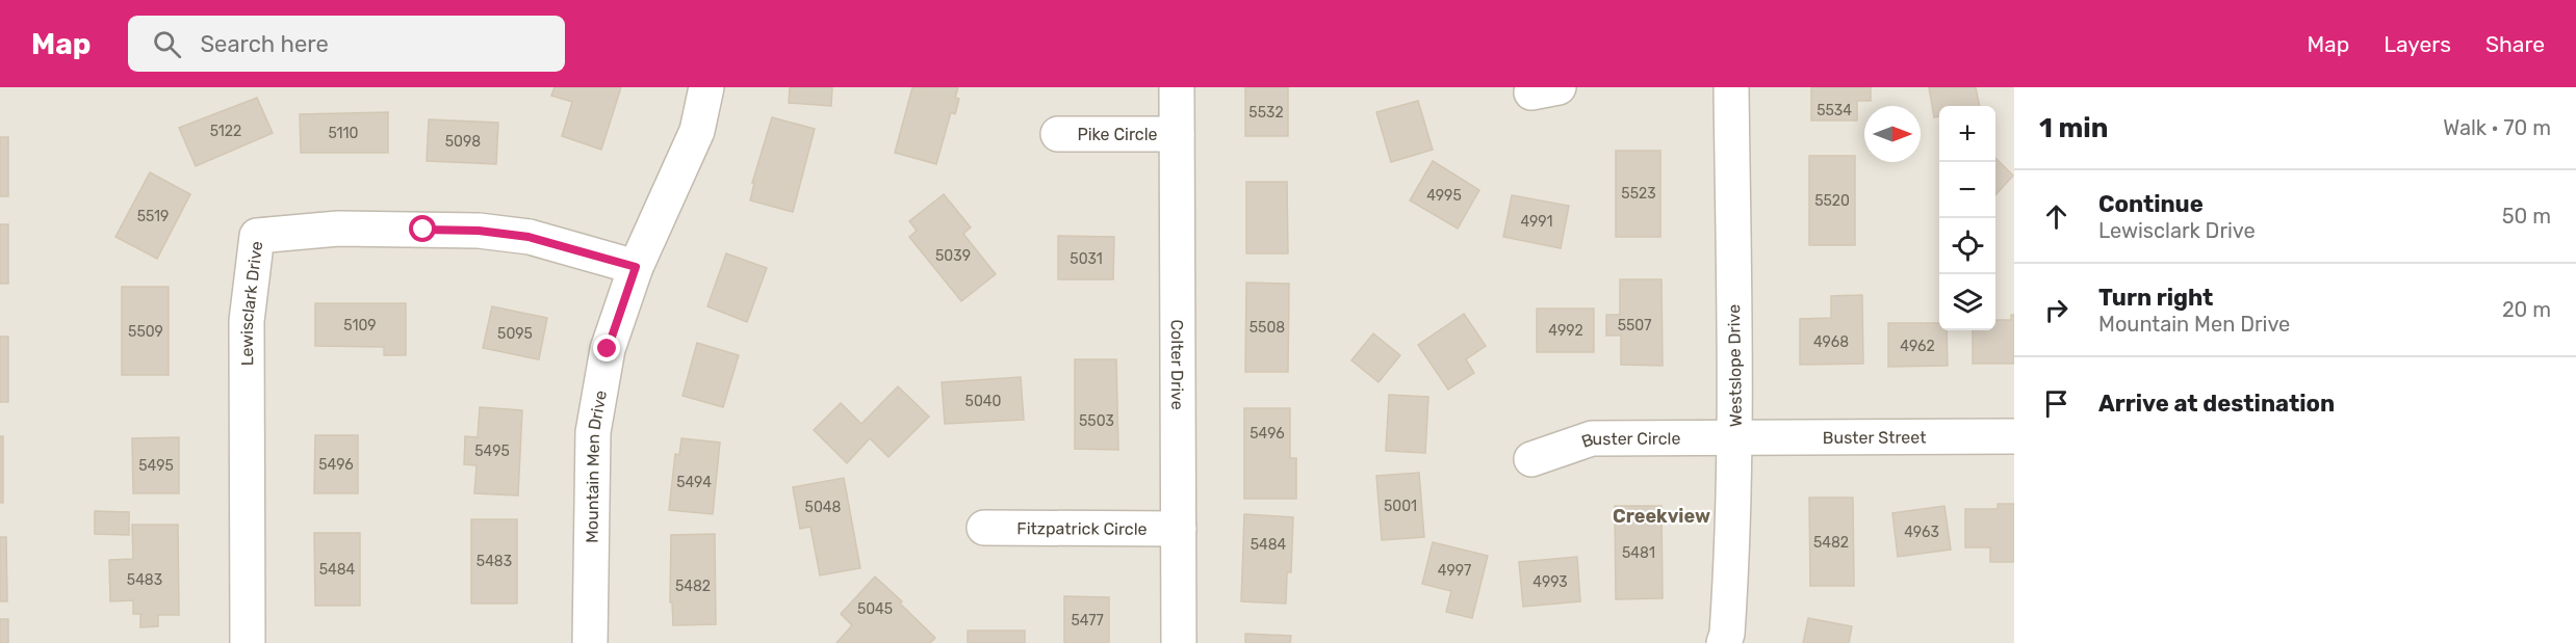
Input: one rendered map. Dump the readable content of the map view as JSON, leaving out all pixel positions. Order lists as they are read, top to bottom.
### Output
{
  "streets": {
    "street": [
      "Pike Circle",
      "Lewisclark Drive",
      "Colter Drive",
      "Westslope Drive",
      "Buster Street",
      "Buster Circle",
      "Mountain Men Drive",
      "Fitzpatrick Circle"
    ]
  },
  "crossings": [
    ["Pike Circle", "Colter Drive"],
    ["Lewisclark Drive", "Mountain Men Drive"],
    ["Colter Drive", "Fitzpatrick Circle"],
    ["Westslope Drive", "Buster Street"],
    ["Westslope Drive", "Buster Circle"],
    ["Buster Street", "Buster Circle"]
  ],
  "districts": ["Creekview"],
  "house_numbers": [
    "5534",
    "5532",
    "5122",
    "5110",
    "5098",
    "5523",
    "4995",
    "5520",
    "5519",
    "4991",
    "5039",
    "5031",
    "5109",
    "5507",
    "5508",
    "4992",
    "5509",
    "5095",
    "4968",
    "4962",
    "5040",
    "5503",
    "5496",
    "5495",
    "5496",
    "5495",
    "5494",
    "5001",
    "5048",
    "4963",
    "5482",
    "5484",
    "5481",
    "5483",
    "5484",
    "4997",
    "5483",
    "4993",
    "5482",
    "5045",
    "5477"
  ],
  "north": "right",
  "page": {
    "header": "Map",
    "search": "Search here",
    "nav": ["Map", "Layers", "Share"],
    "heading": ["1 min", "Walk · 70 m"],
    "map_buttons": ["+", "−"],
    "list": [
      ["Continue", "Lewisclark Drive", "50 m"],
      ["Turn right", "Mountain Men Drive", "20 m"],
      "Arrive at destination"
    ]
  }
}
